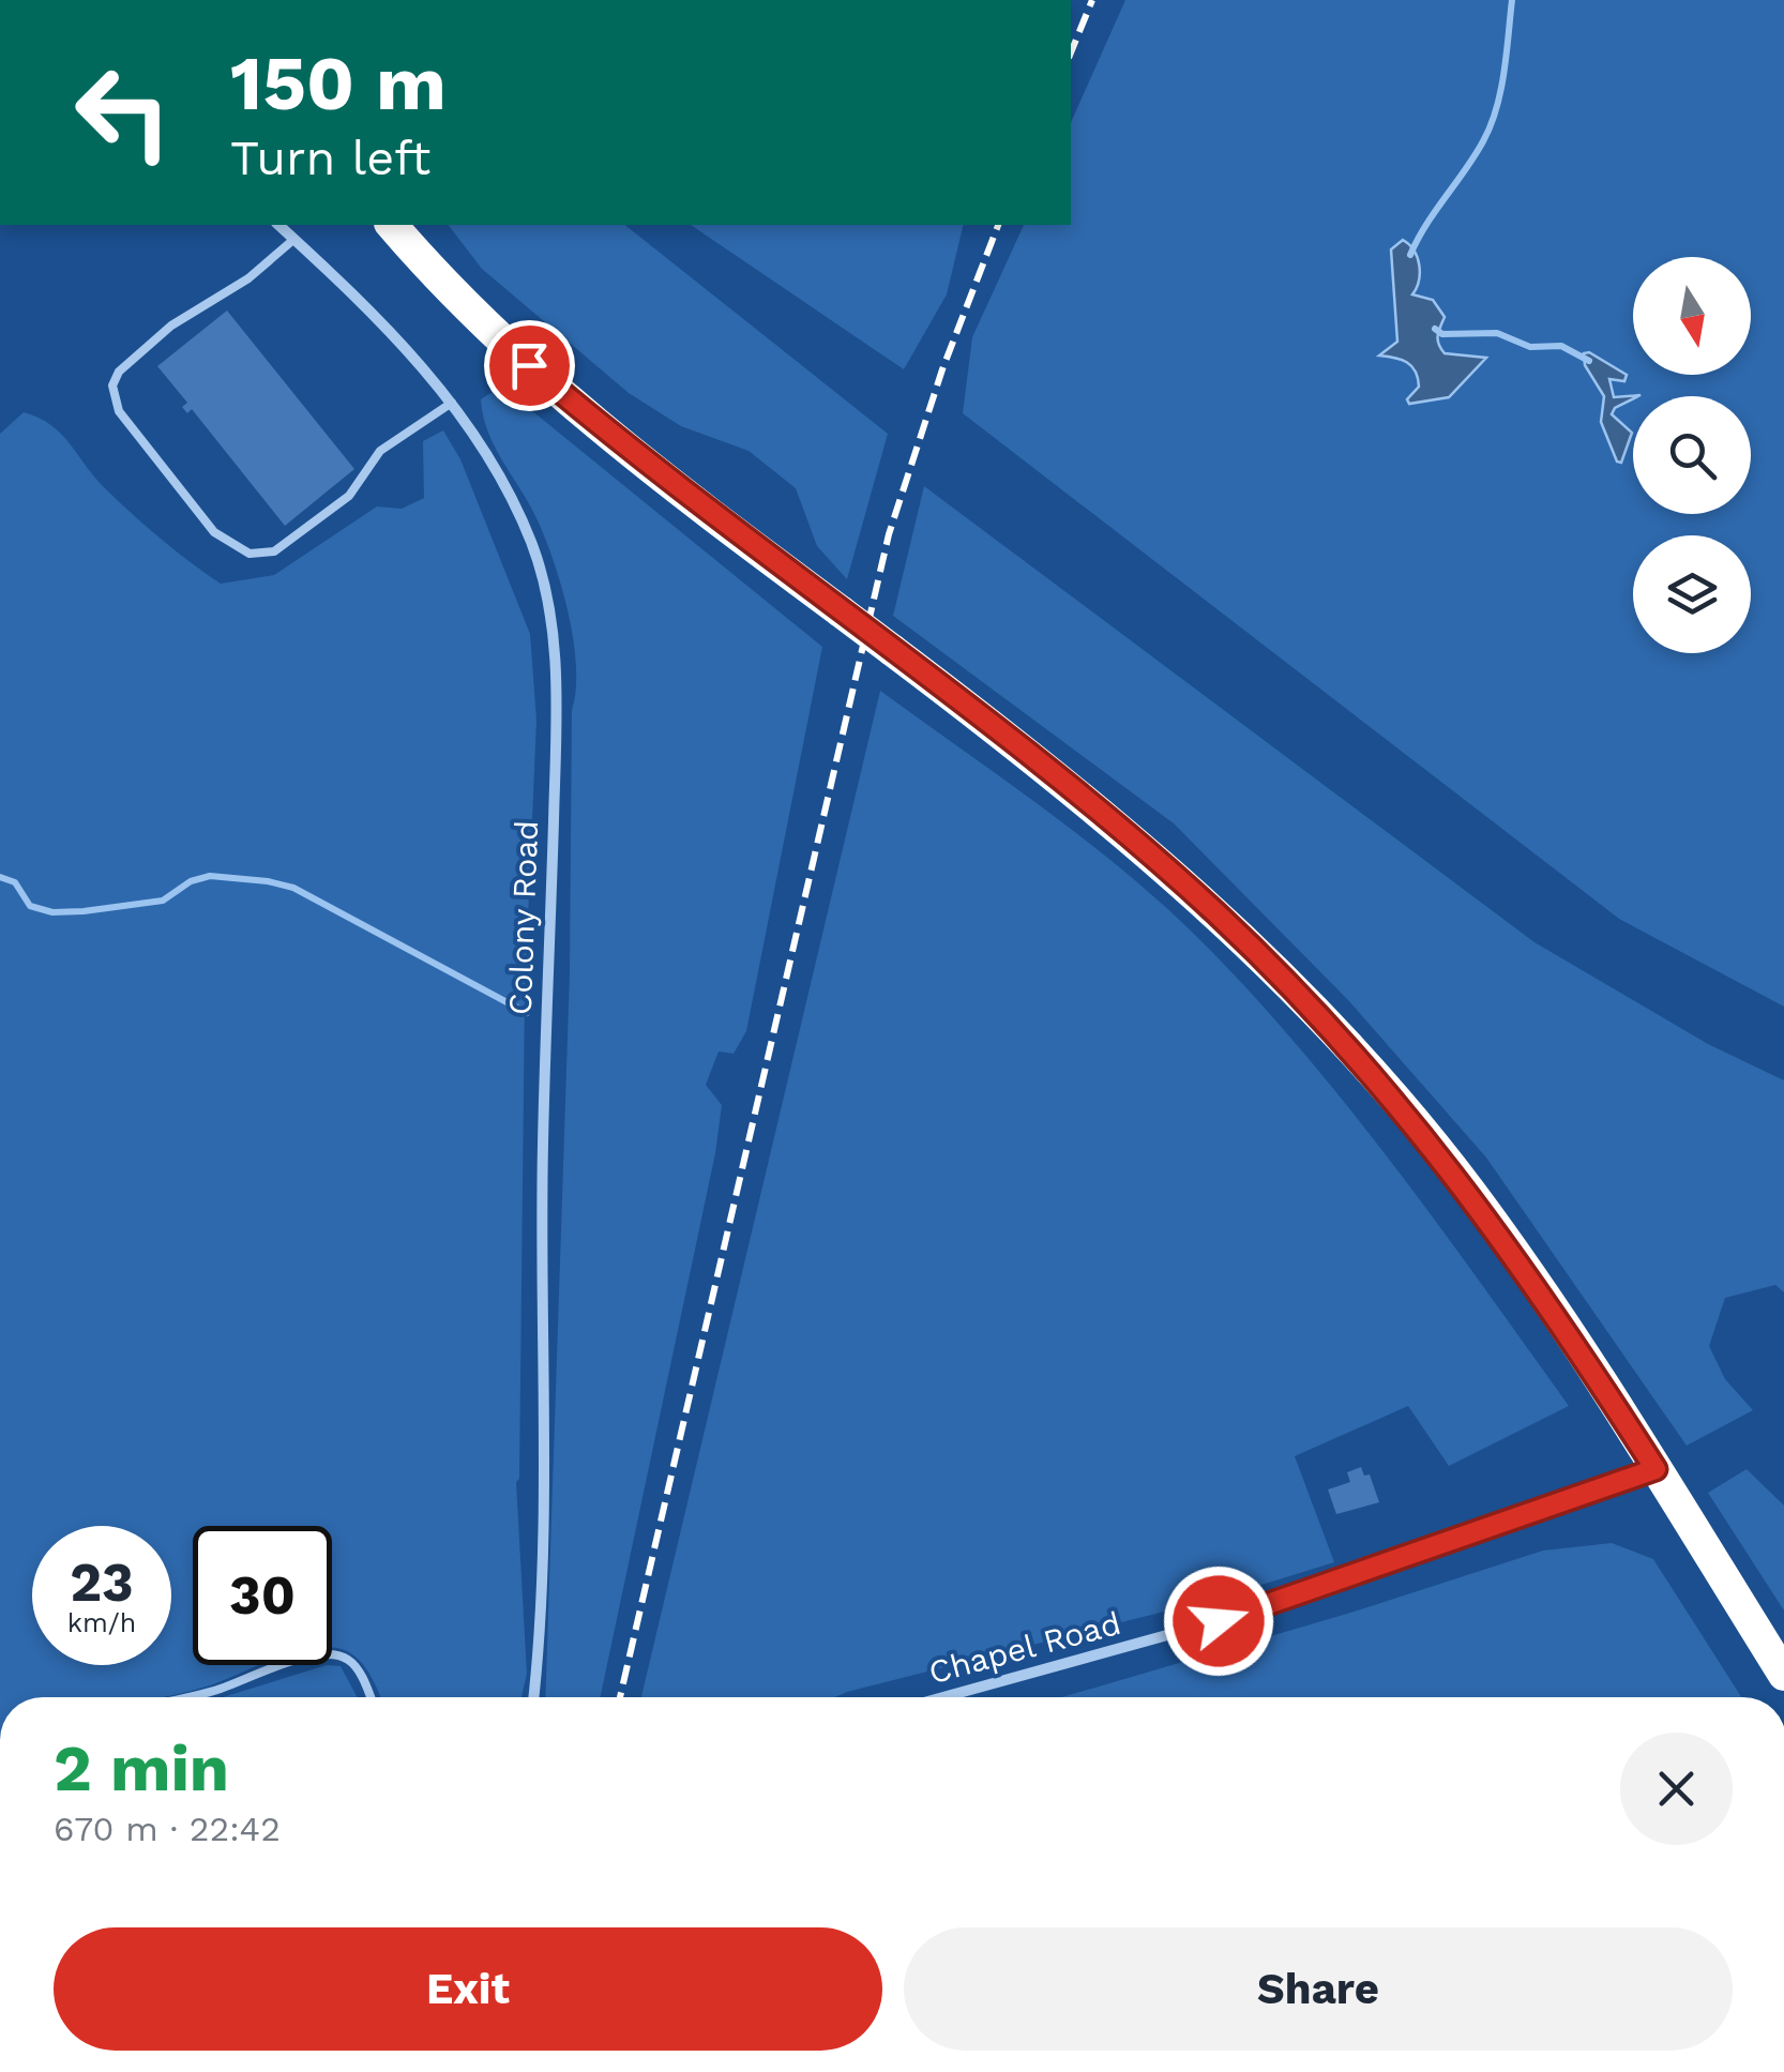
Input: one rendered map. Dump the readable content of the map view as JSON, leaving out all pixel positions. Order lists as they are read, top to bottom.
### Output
{
  "streets": {
    "street": ["Colony Road", "Chapel Road"]
  },
  "north": "bottom",
  "page": {
    "turn": ["150 m", "Turn left"],
    "speed": "23 km/h",
    "limit": "30",
    "heading": ["2 min", "670 m · 22:42"],
    "buttons": ["Exit", "Share"]
  }
}
